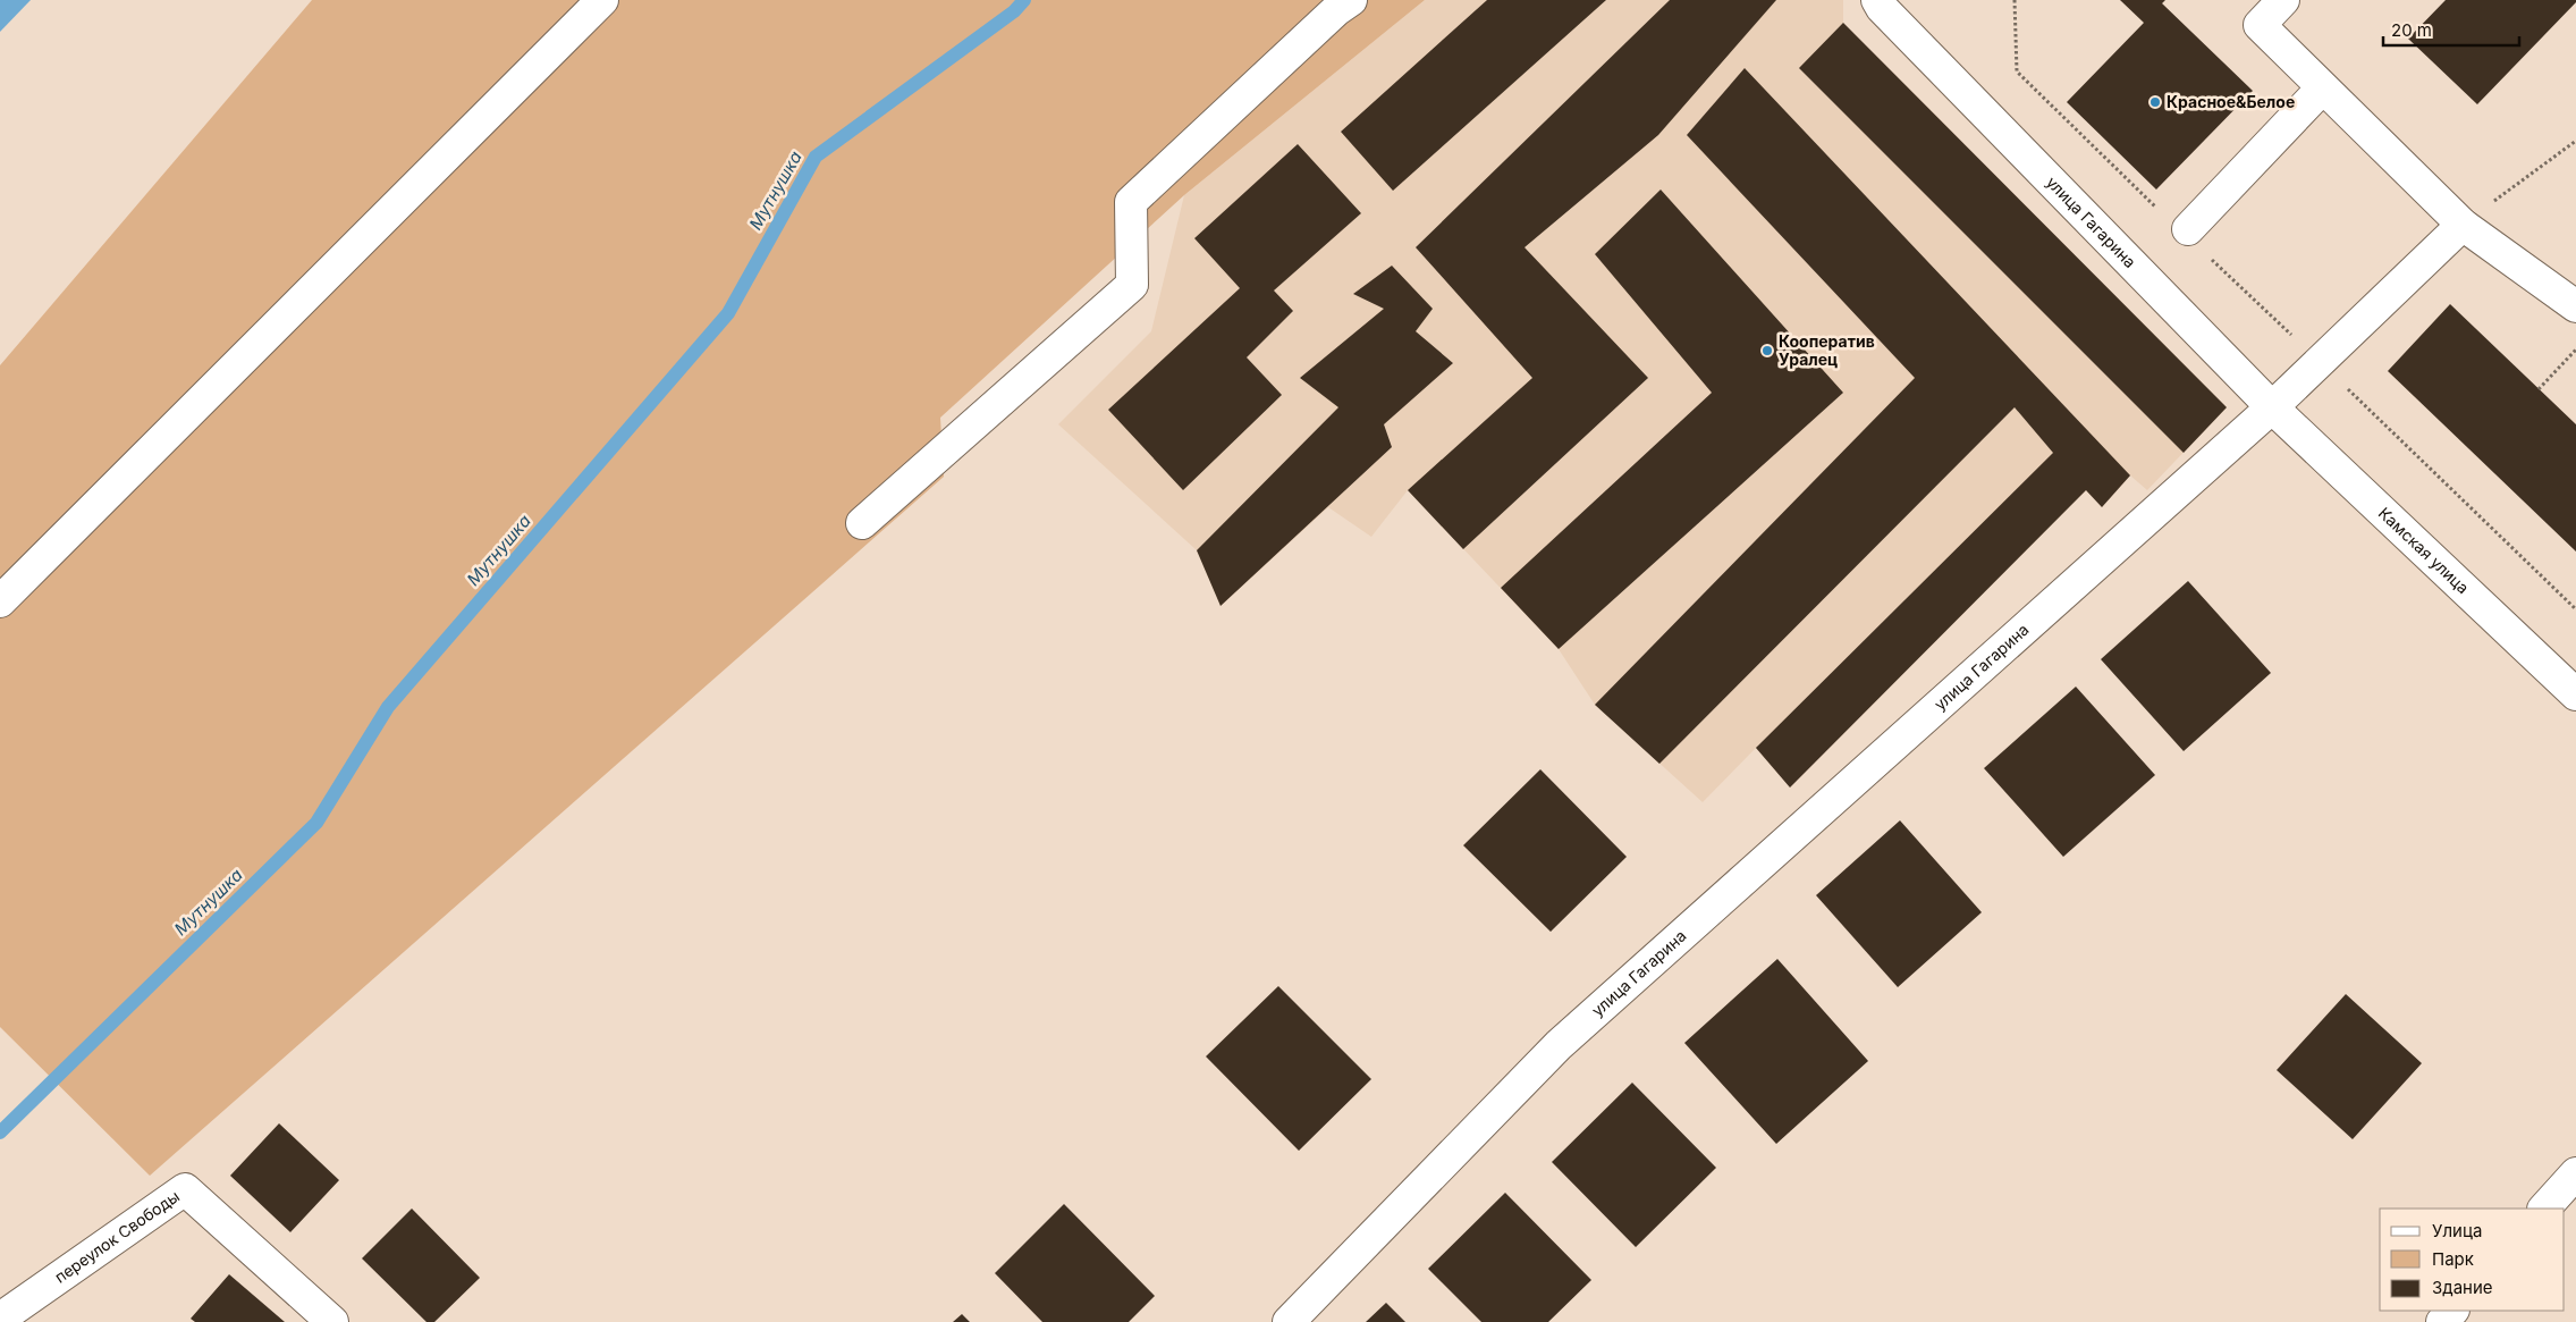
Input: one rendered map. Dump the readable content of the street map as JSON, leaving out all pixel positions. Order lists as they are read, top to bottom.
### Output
{
  "streets": {
    "street": ["улица Гагарина", "Камская улица", "переулок Свободы"]
  },
  "crossings": [
    ["улица Гагарина", "Камская улица"]
  ],
  "water": ["Мутнушка"],
  "places": ["Красное&Белое", "Кооператив Уралец"],
  "legend": ["Улица", "Парк", "Здание"],
  "scale_bar": "20 m"
}
